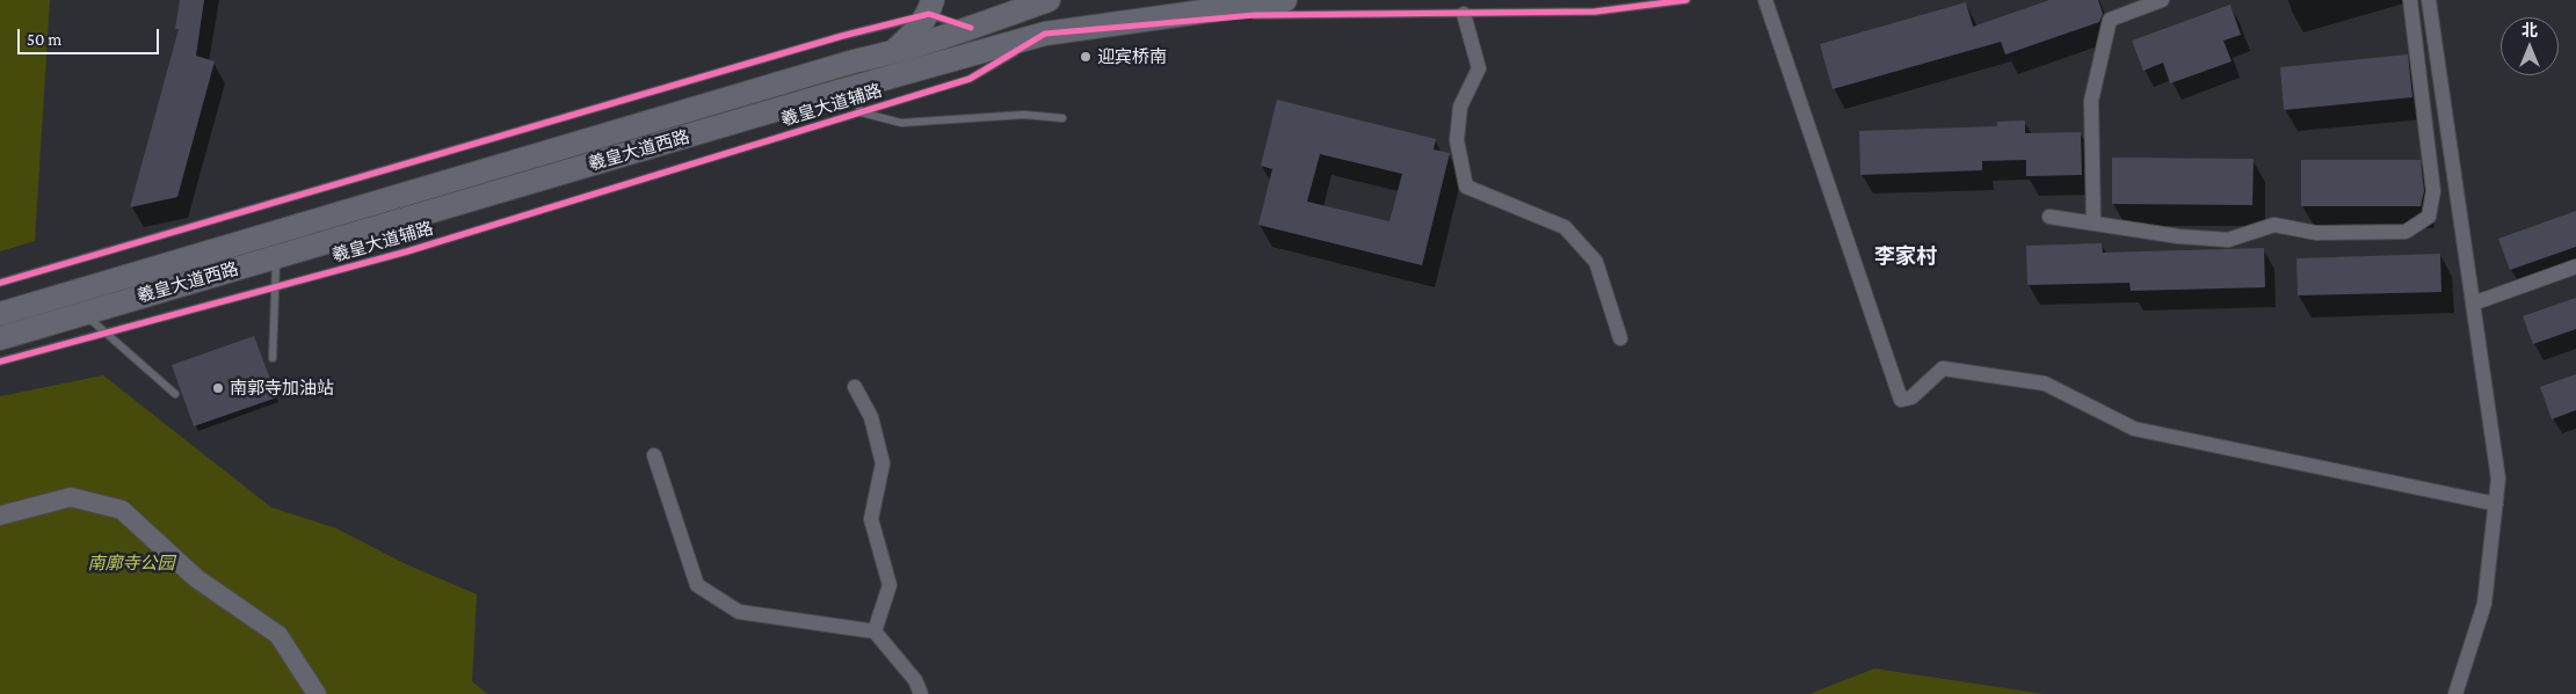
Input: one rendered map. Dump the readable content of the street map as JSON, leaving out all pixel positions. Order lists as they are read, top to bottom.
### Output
{
  "streets": {
    "main road": ["羲皇大道西路"],
    "lane": ["羲皇大道辅路"]
  },
  "crossings": [
    ["羲皇大道辅路", "羲皇大道西路"]
  ],
  "districts": ["李家村"],
  "parks": ["南廓寺公园"],
  "places": ["迎宾桥南", "南郭寺加油站"],
  "scale_bar": "50 m",
  "north": "top"
}
